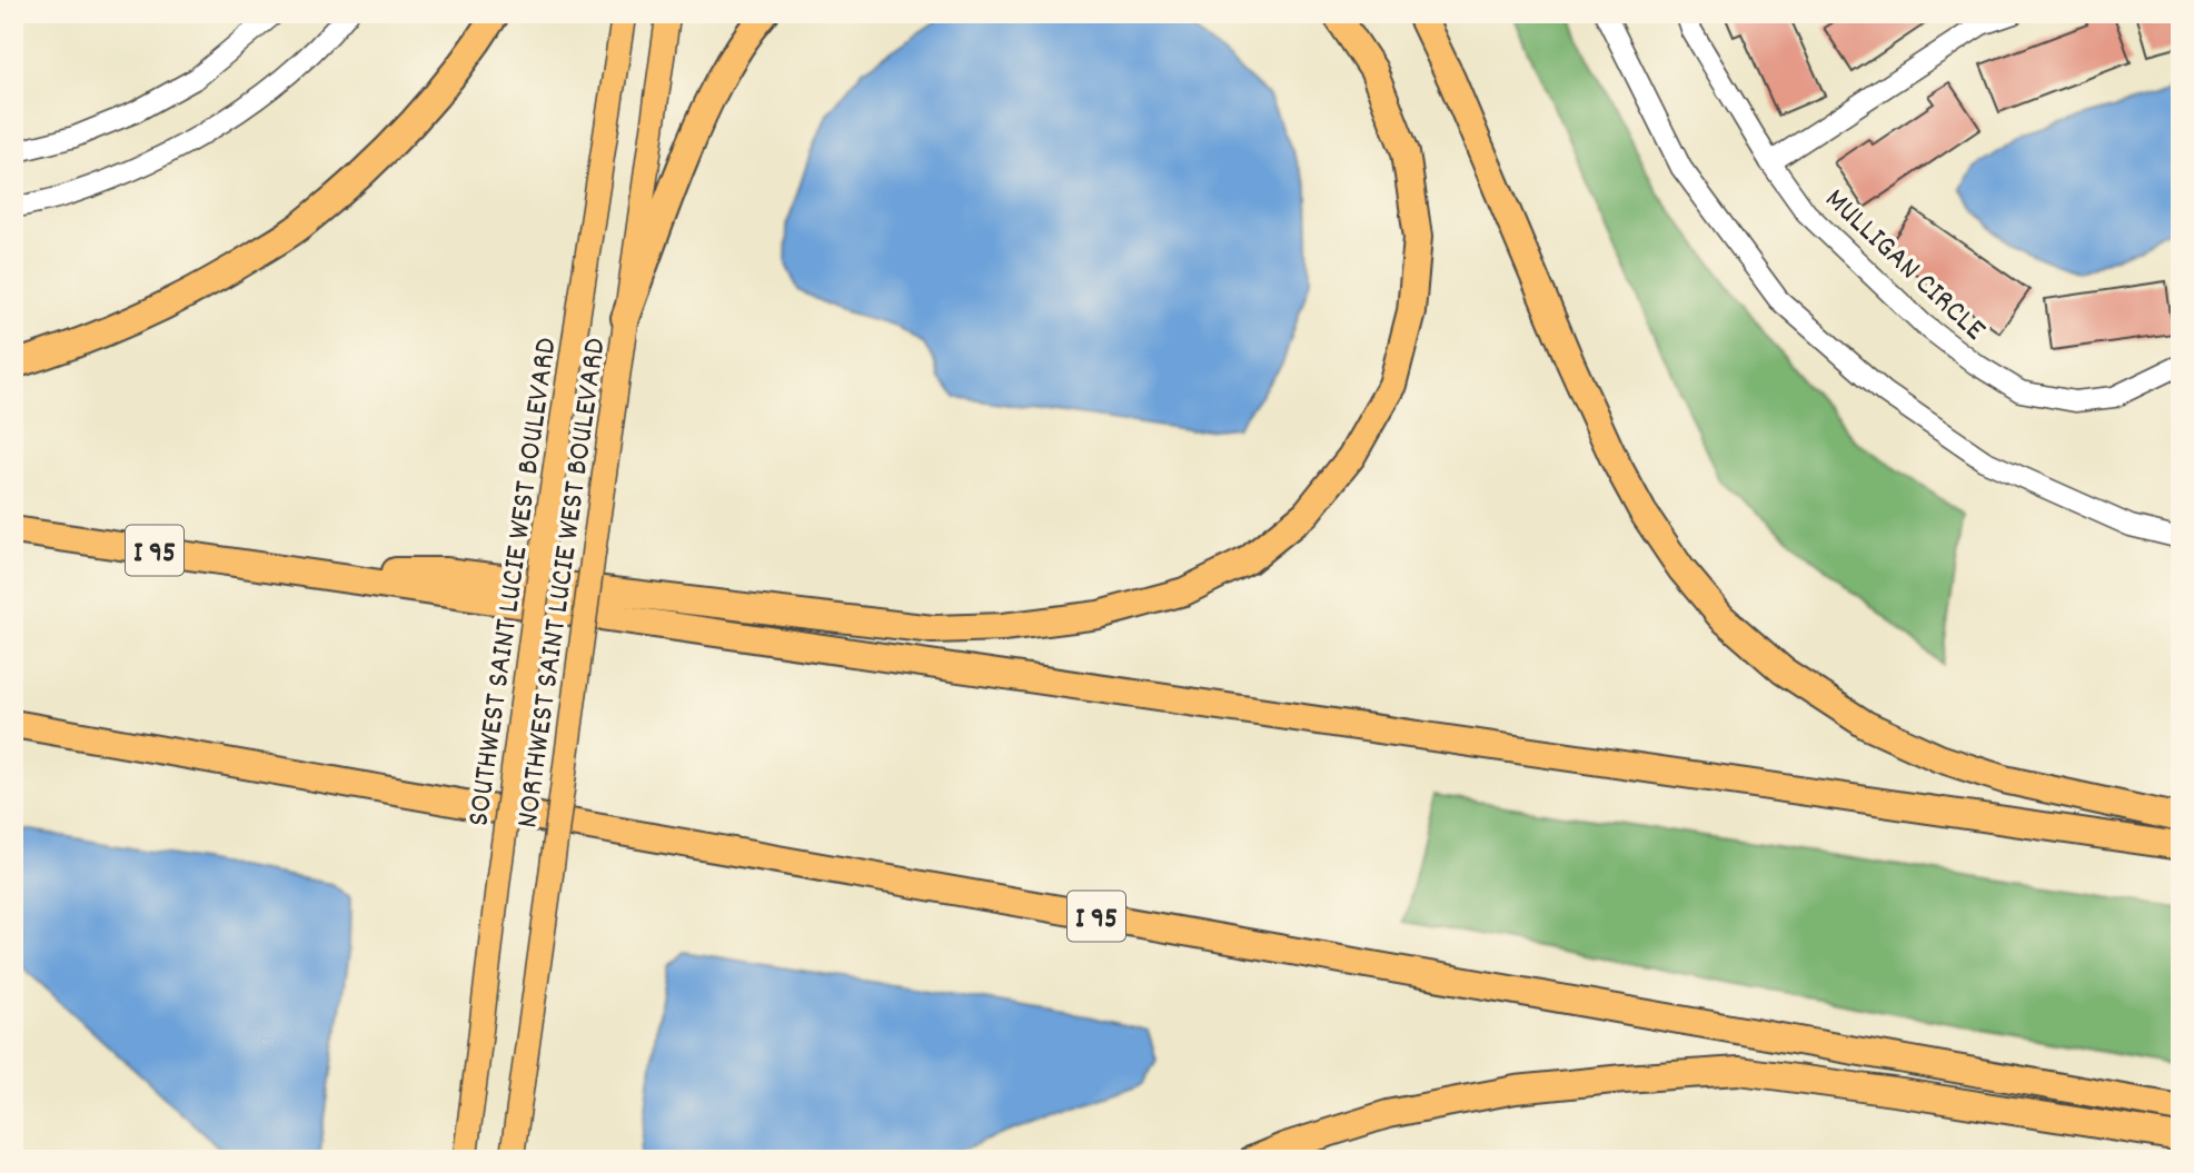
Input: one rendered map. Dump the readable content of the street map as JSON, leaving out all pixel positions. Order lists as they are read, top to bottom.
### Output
{
  "streets": {
    "highway": ["I 95"],
    "main road": ["SOUTHWEST SAINT LUCIE WEST BOULEVARD", "NORTHWEST SAINT LUCIE WEST BOULEVARD"],
    "street": ["MULLIGAN CIRCLE"]
  }
}
